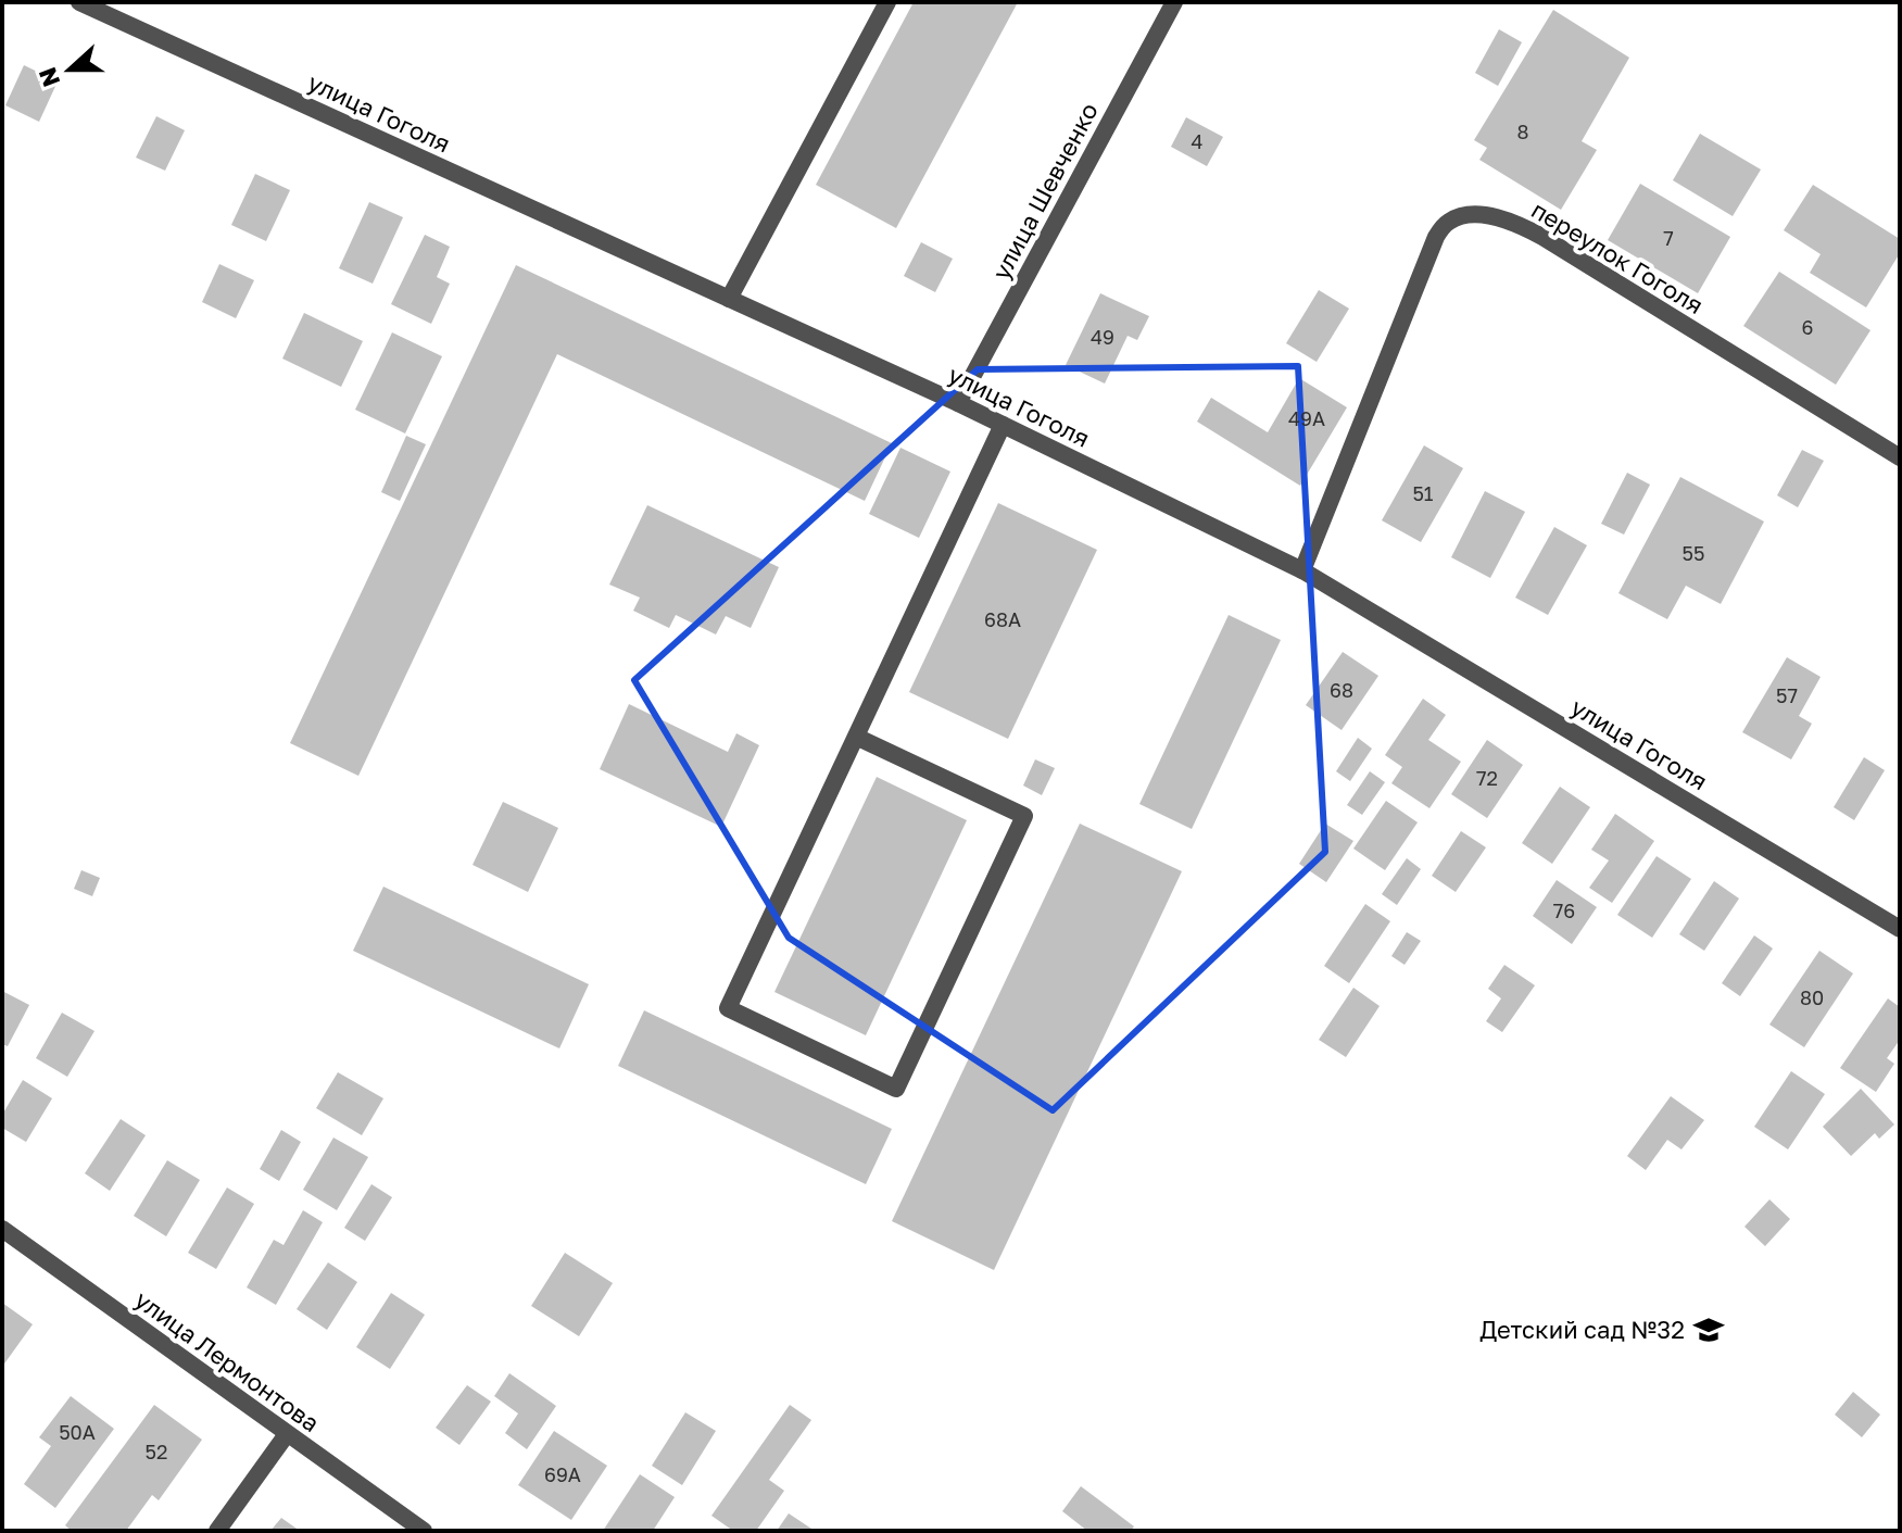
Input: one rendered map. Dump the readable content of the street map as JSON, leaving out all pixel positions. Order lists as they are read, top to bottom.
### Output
{
  "streets": {
    "street": [
      "улица Гоголя",
      "улица Шевченко",
      "переулок Гоголя",
      "улица Лермонтова"
    ]
  },
  "crossings": [
    ["улица Гоголя", "улица Шевченко"],
    ["улица Гоголя", "переулок Гоголя"]
  ],
  "places": {
    "school or university": ["Детский сад №32"]
  },
  "house_numbers": [
    "8",
    "4",
    "7",
    "6",
    "49",
    "49А",
    "51",
    "55",
    "68А",
    "68",
    "57",
    "72",
    "76",
    "80",
    "50А",
    "52",
    "69А"
  ],
  "north": "left"
}
